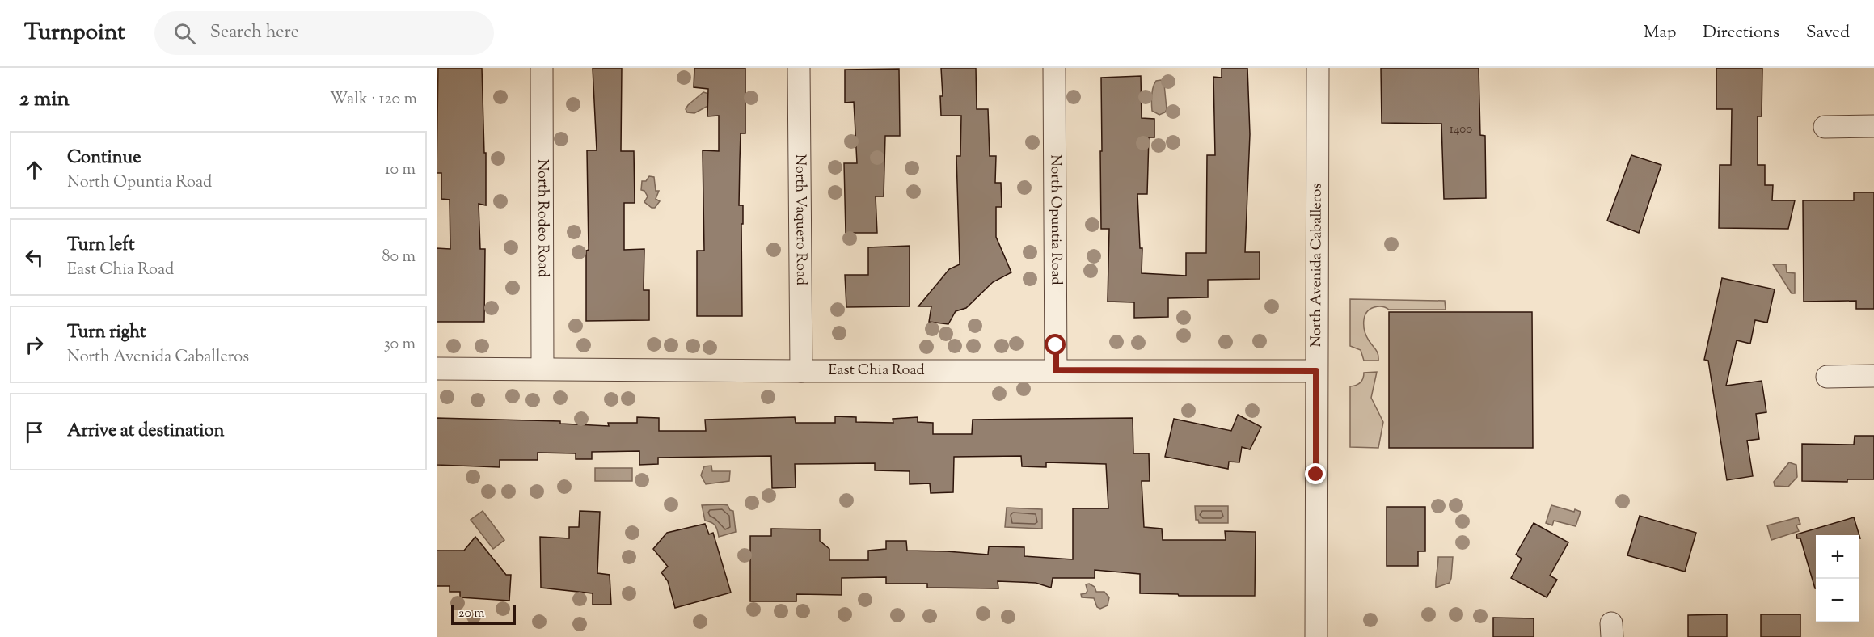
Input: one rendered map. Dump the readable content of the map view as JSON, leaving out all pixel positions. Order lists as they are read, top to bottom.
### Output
{
  "streets": {
    "street": [
      "North Rodeo Road",
      "North Vaquero Road",
      "North Opuntia Road",
      "North Avenida Caballeros",
      "East Chia Road"
    ]
  },
  "crossings": [
    ["North Rodeo Road", "East Chia Road"],
    ["North Vaquero Road", "East Chia Road"],
    ["North Opuntia Road", "East Chia Road"],
    ["North Avenida Caballeros", "East Chia Road"]
  ],
  "house_numbers": ["1400"],
  "scale_bar": "20 m",
  "page": {
    "header": "Turnpoint",
    "search": "Search here",
    "nav": ["Map", "Directions", "Saved"],
    "heading": ["2 min", "Walk · 120 m"],
    "list": [
      ["Continue", "North Opuntia Road", "10 m"],
      ["Turn left", "East Chia Road", "80 m"],
      ["Turn right", "North Avenida Caballeros", "30 m"],
      "Arrive at destination"
    ],
    "map_buttons": ["+", "−"],
    "scale": "20 m"
  }
}
